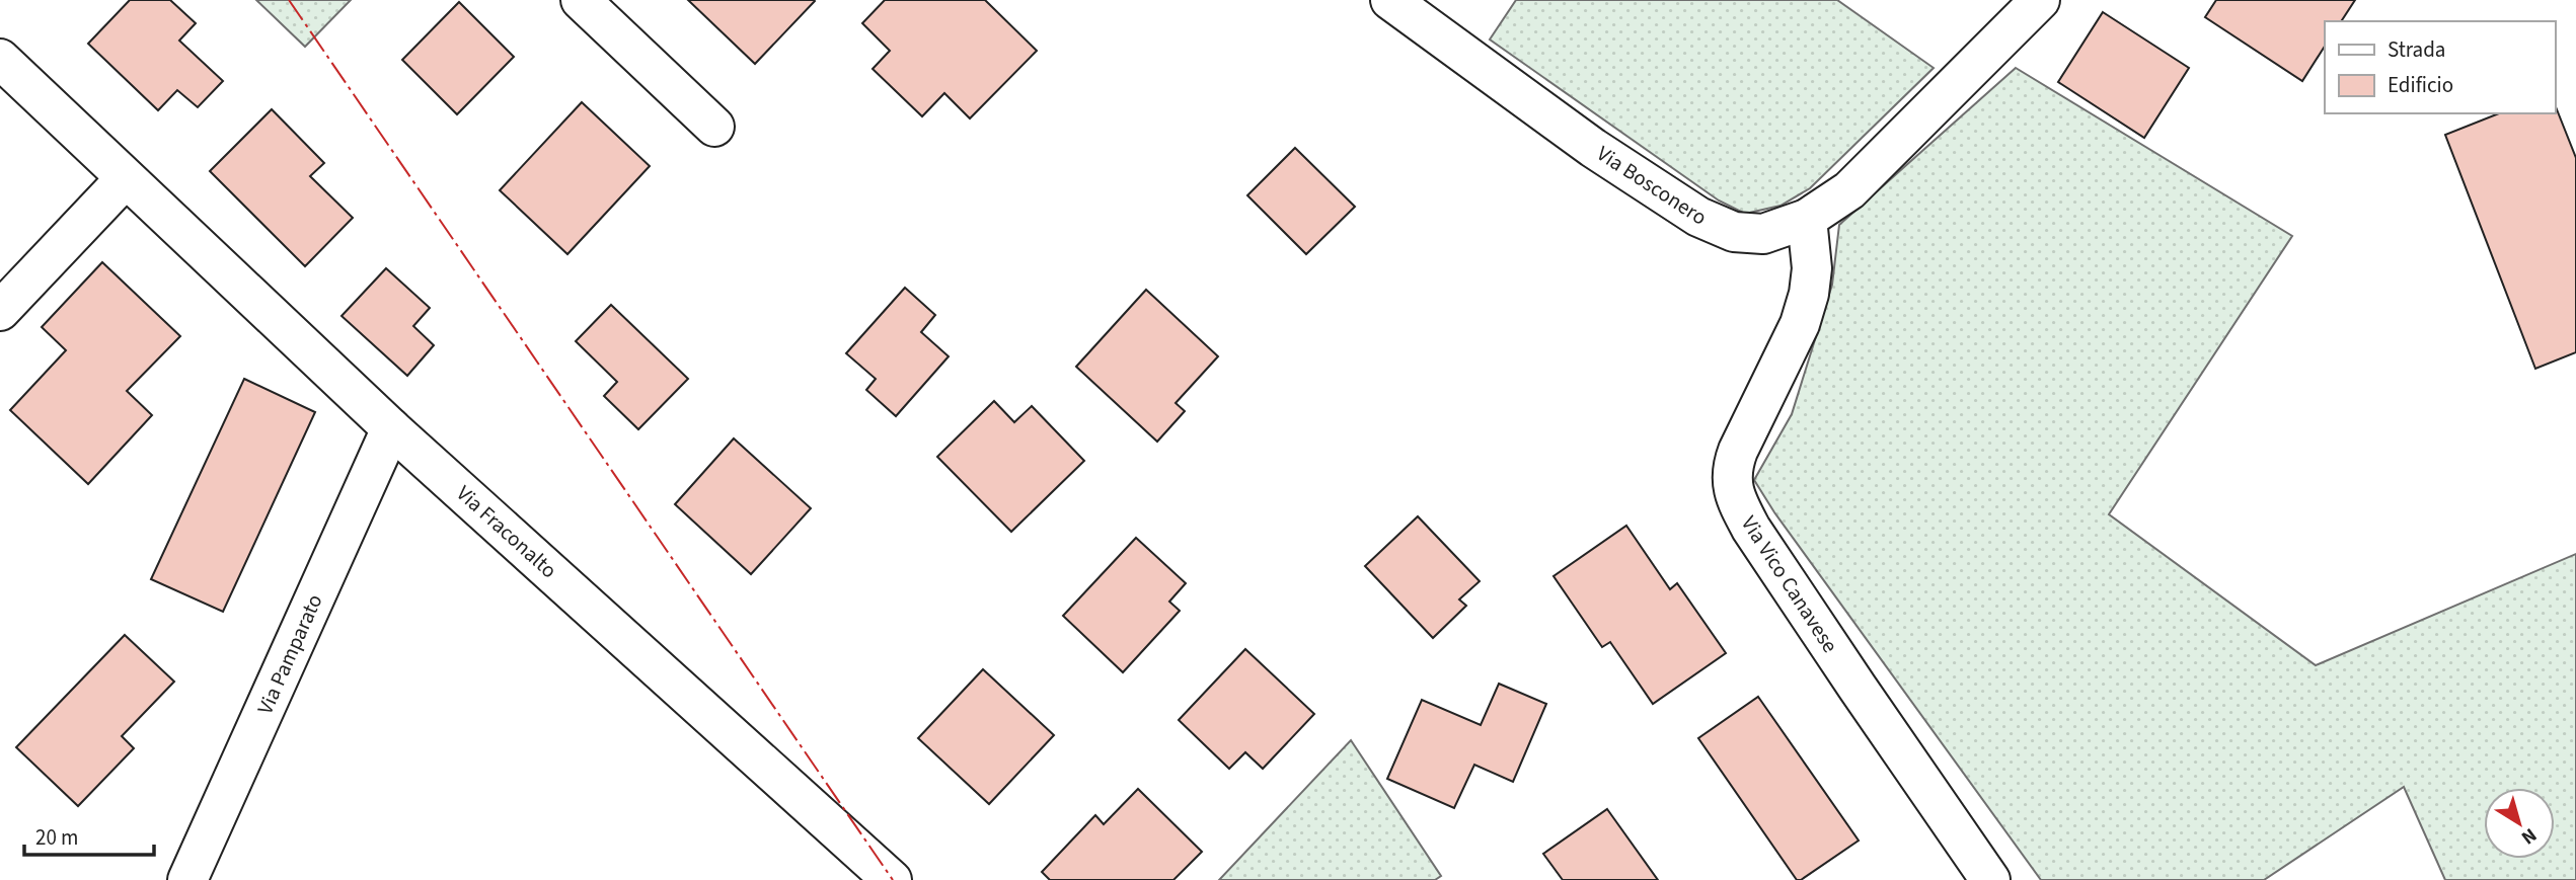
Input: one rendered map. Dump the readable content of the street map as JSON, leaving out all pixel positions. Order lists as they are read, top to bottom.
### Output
{
  "streets": {
    "street": [
      "Via Bosconero",
      "Via Fraconalto",
      "Via Vico Canavese",
      "Via Pamparato"
    ]
  },
  "crossings": [
    ["Via Bosconero", "Via Vico Canavese"],
    ["Via Fraconalto", "Via Pamparato"]
  ],
  "legend": ["Strada", "Edificio"],
  "scale_bar": "20 m",
  "north": "bottom right"
}
